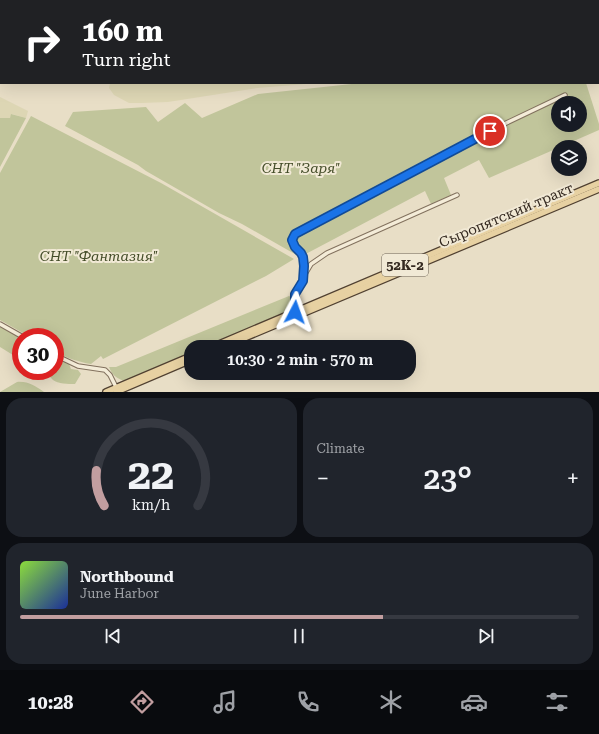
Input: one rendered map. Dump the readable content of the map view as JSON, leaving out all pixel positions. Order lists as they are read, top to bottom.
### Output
{
  "streets": {
    "main road": ["Сыропятский тракт", "52К-2"]
  },
  "parks": ["СНТ \"Заря\"", "СНТ \"Фантазия\""],
  "page": {
    "turn": ["160 m", "Turn right"],
    "limit": "30",
    "trip": "10:30 · 2 min · 570 m",
    "tile": "Climate",
    "heat": ["−", "23°", "+"],
    "song": ["Northbound", "June Harbor"],
    "tabs": "10:28",
    "gauge": ["22", "km/h"]
  }
}
